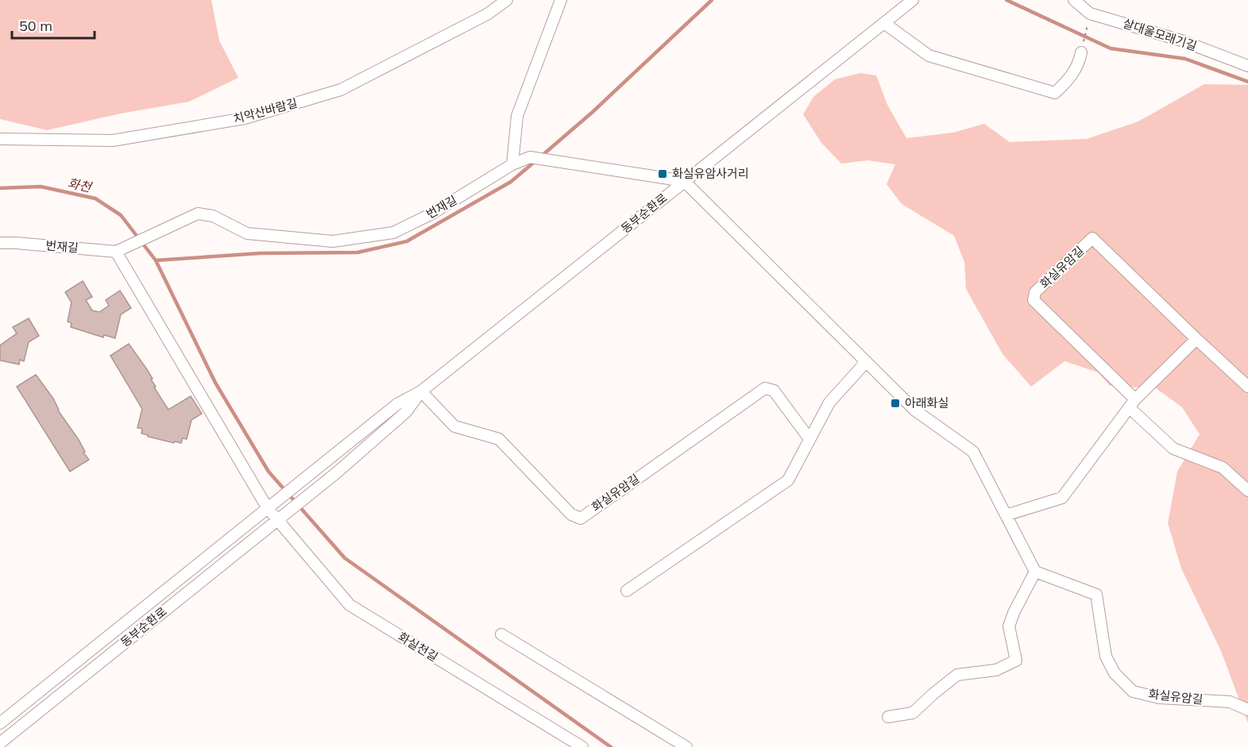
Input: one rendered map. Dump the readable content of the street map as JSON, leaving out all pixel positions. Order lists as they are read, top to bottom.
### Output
{
  "streets": {
    "street": [
      "살대울모래기길",
      "치악산바람길",
      "번재길",
      "동부순환로",
      "화실유암길",
      "화실천길"
    ]
  },
  "crossings": [
    ["번재길", "동부순환로"],
    ["번재길", "화실천길"],
    ["동부순환로", "화실유암길"],
    ["동부순환로", "화실천길"]
  ],
  "water": ["화천"],
  "places": {
    "transit": ["화실유암사거리", "아래화실"]
  },
  "scale_bar": "50 m"
}
